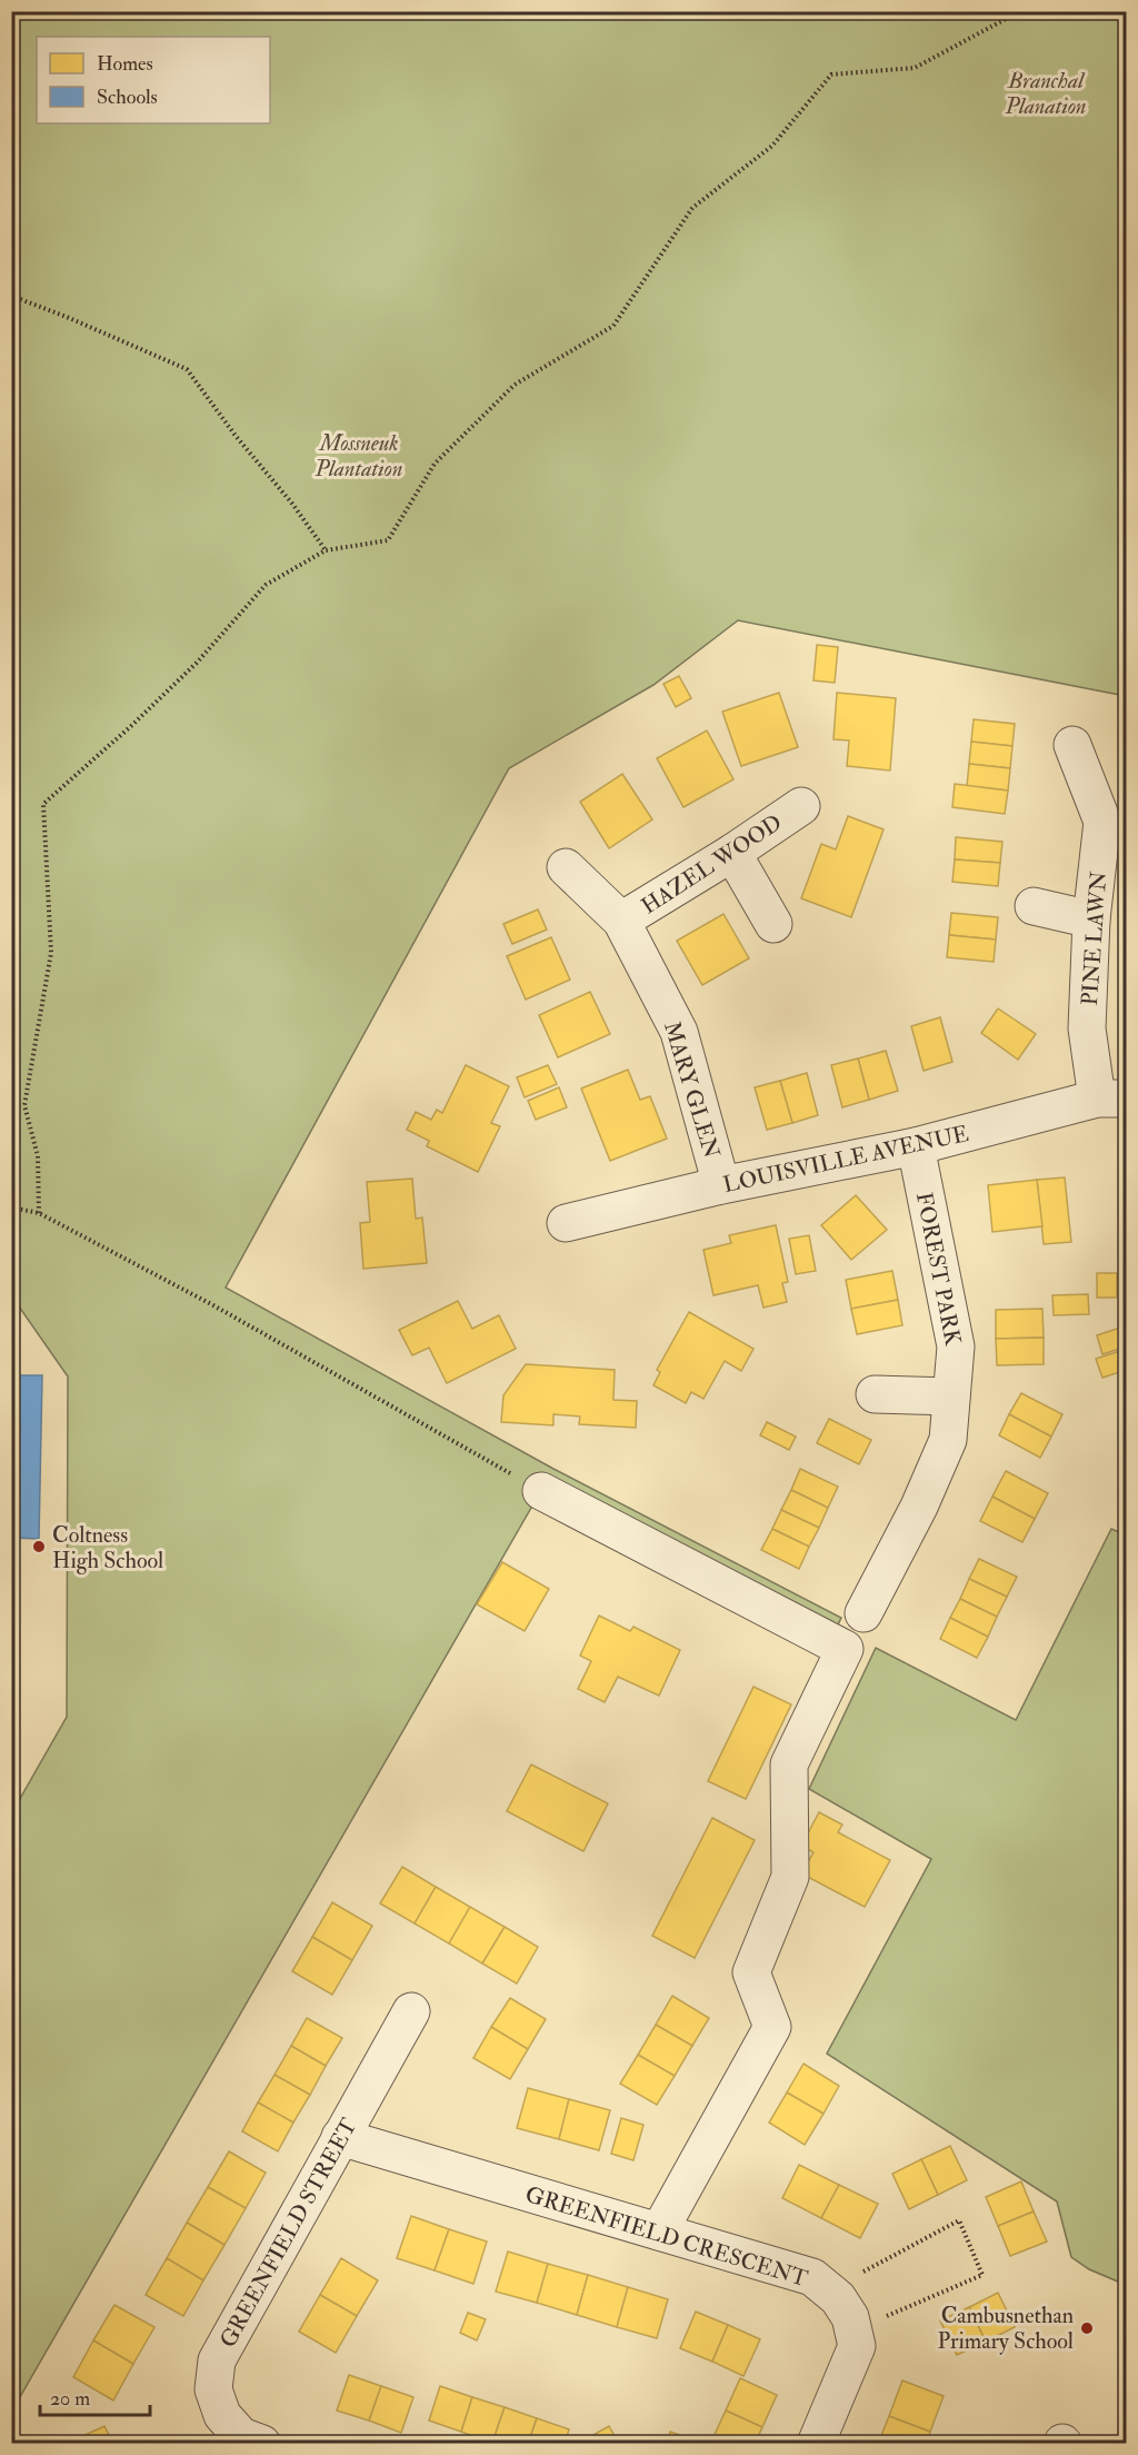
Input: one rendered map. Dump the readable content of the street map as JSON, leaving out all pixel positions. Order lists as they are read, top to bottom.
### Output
{
  "streets": {
    "street": [
      "HAZEL WOOD",
      "PINE LAWN",
      "MARY GLEN",
      "LOUISVILLE AVENUE",
      "FOREST PARK",
      "GREENFIELD STREET",
      "GREENFIELD CRESCENT"
    ]
  },
  "crossings": [
    ["HAZEL WOOD", "MARY GLEN"],
    ["PINE LAWN", "LOUISVILLE AVENUE"],
    ["MARY GLEN", "LOUISVILLE AVENUE"],
    ["LOUISVILLE AVENUE", "FOREST PARK"],
    ["GREENFIELD STREET", "GREENFIELD CRESCENT"]
  ],
  "parks": ["Branchal Planation", "Mossneuk Plantation"],
  "places": ["Coltness High School", "Cambusnethan Primary School"],
  "legend": ["Homes", "Schools"],
  "scale_bar": "20 m"
}
